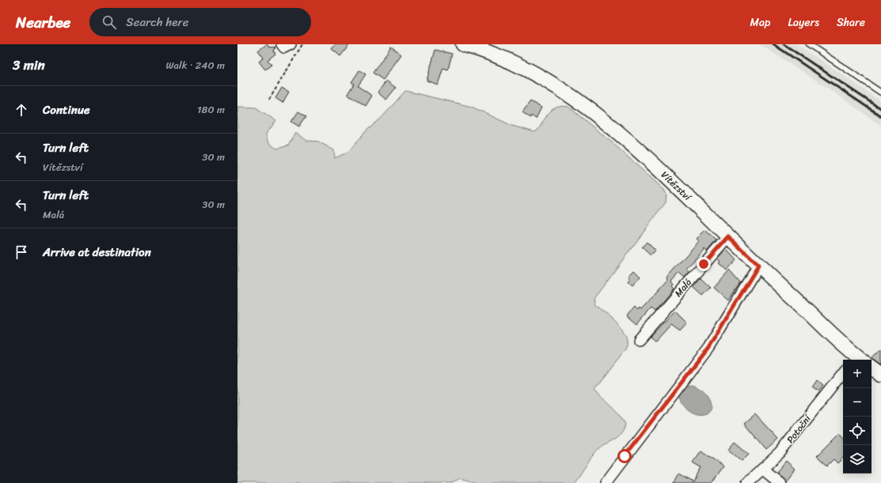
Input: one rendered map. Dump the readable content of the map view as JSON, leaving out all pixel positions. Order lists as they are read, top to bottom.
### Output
{
  "streets": {
    "main road": ["Vítězství"],
    "street": ["Malá", "Potoční"]
  },
  "crossings": [
    ["Vítězství", "Malá"]
  ],
  "page": {
    "header": "Nearbee",
    "search": "Search here",
    "nav": ["Map", "Layers", "Share"],
    "heading": ["3 min", "Walk · 240 m"],
    "list": [
      ["Continue", "180 m"],
      ["Turn left", "Vítězství", "30 m"],
      ["Turn left", "Malá", "30 m"],
      "Arrive at destination"
    ],
    "map_buttons": ["+", "−"]
  }
}
